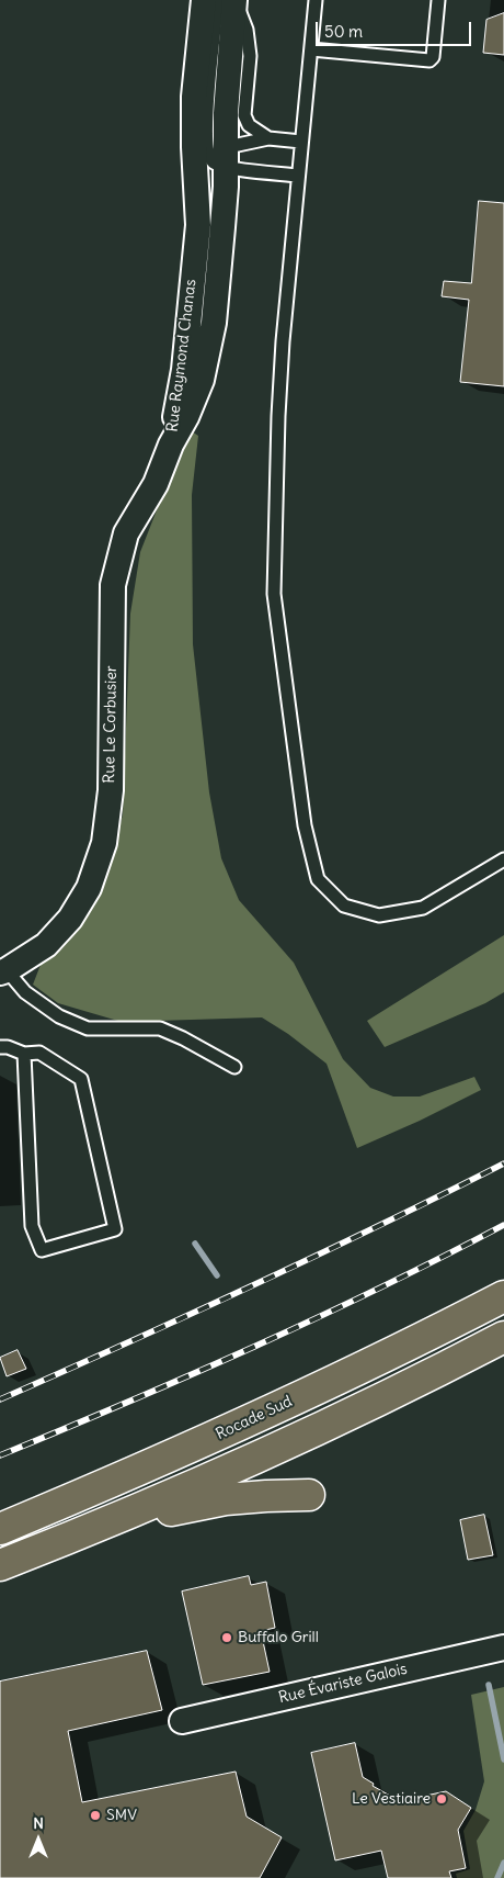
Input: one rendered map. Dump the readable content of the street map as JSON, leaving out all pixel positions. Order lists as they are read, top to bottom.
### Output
{
  "streets": {
    "highway": ["Rocade Sud"],
    "street": ["Rue Raymond Chanas", "Rue Le Corbusier", "Rue Évariste Galois"]
  },
  "crossings": [
    ["Rue Raymond Chanas", "Rue Le Corbusier"]
  ],
  "places": ["Buffalo Grill", "Le Vestiaire", "SMV"],
  "scale_bar": "50 m",
  "north": "top"
}
